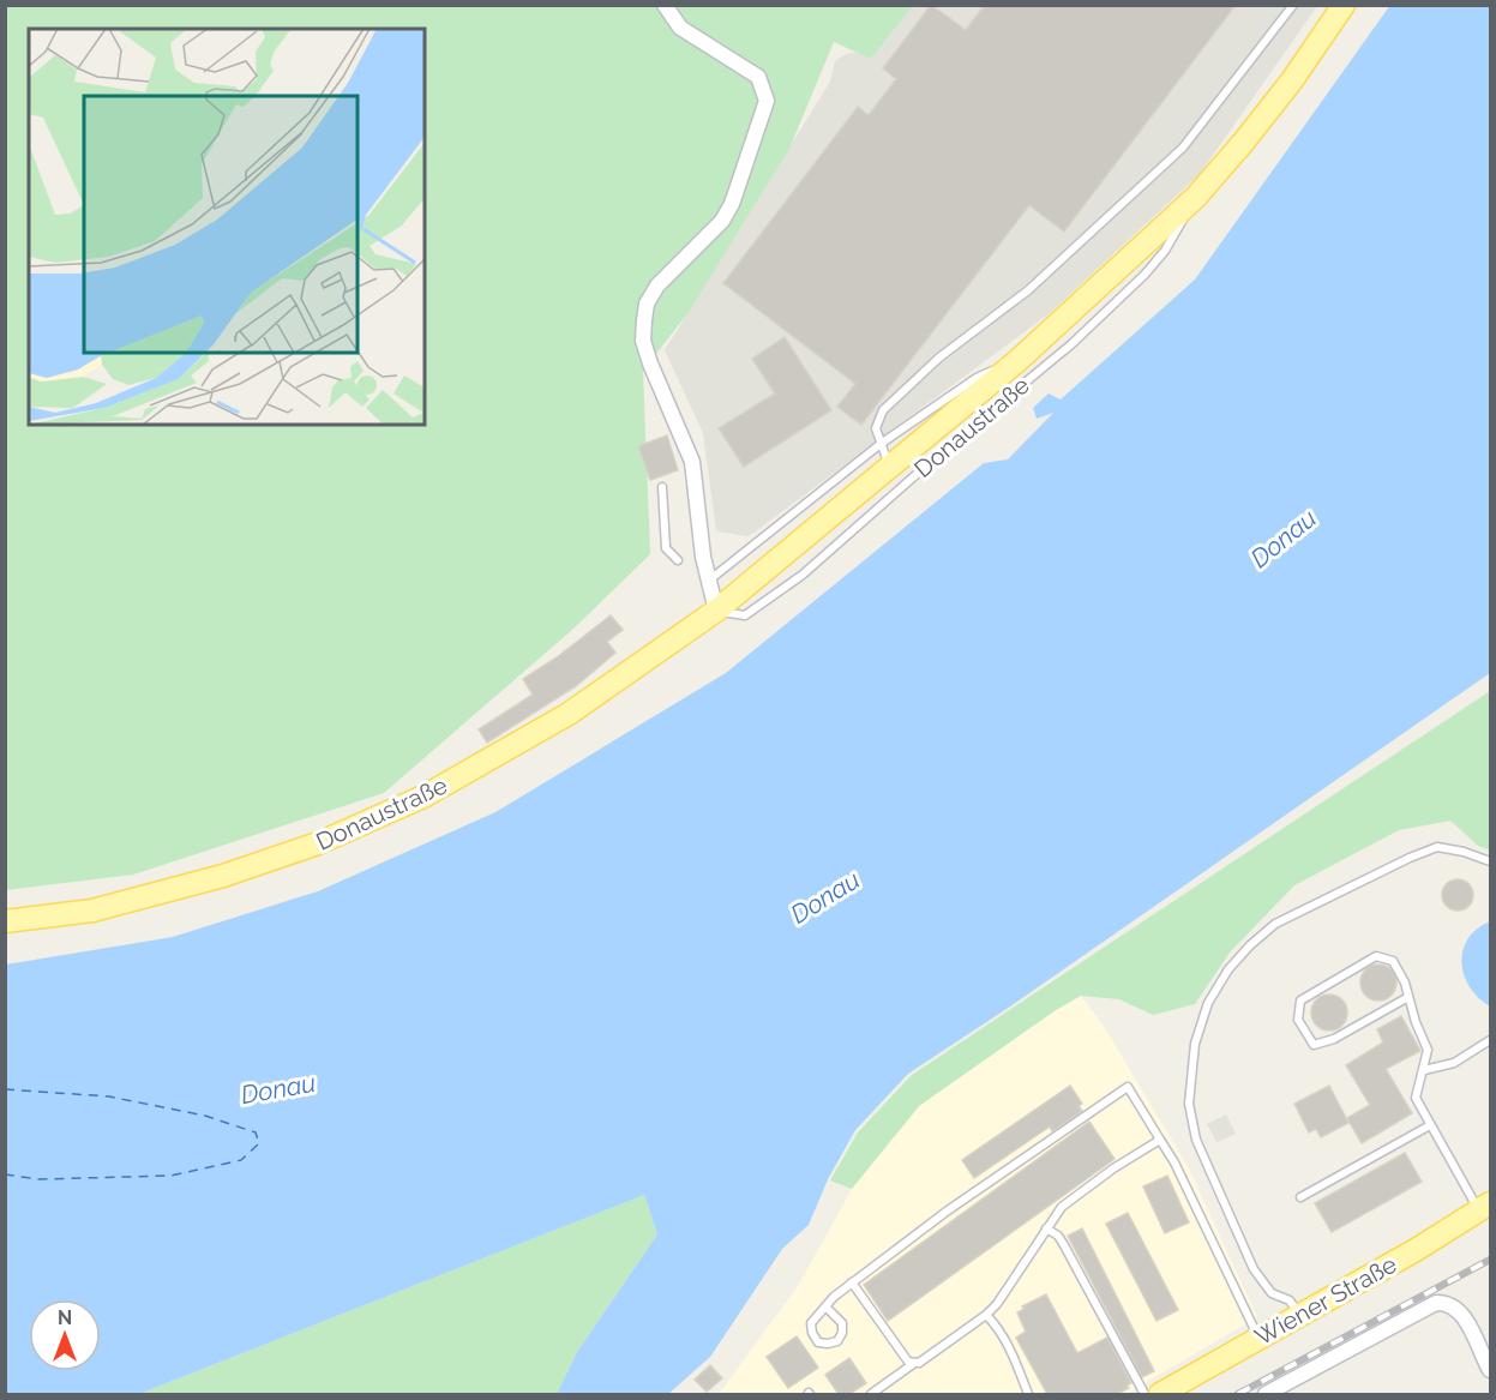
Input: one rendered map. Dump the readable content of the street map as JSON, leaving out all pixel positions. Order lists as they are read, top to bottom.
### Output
{
  "streets": {
    "main road": ["Donaustraße", "Wiener Straße"]
  },
  "water": ["Donau"],
  "north": "top"
}
